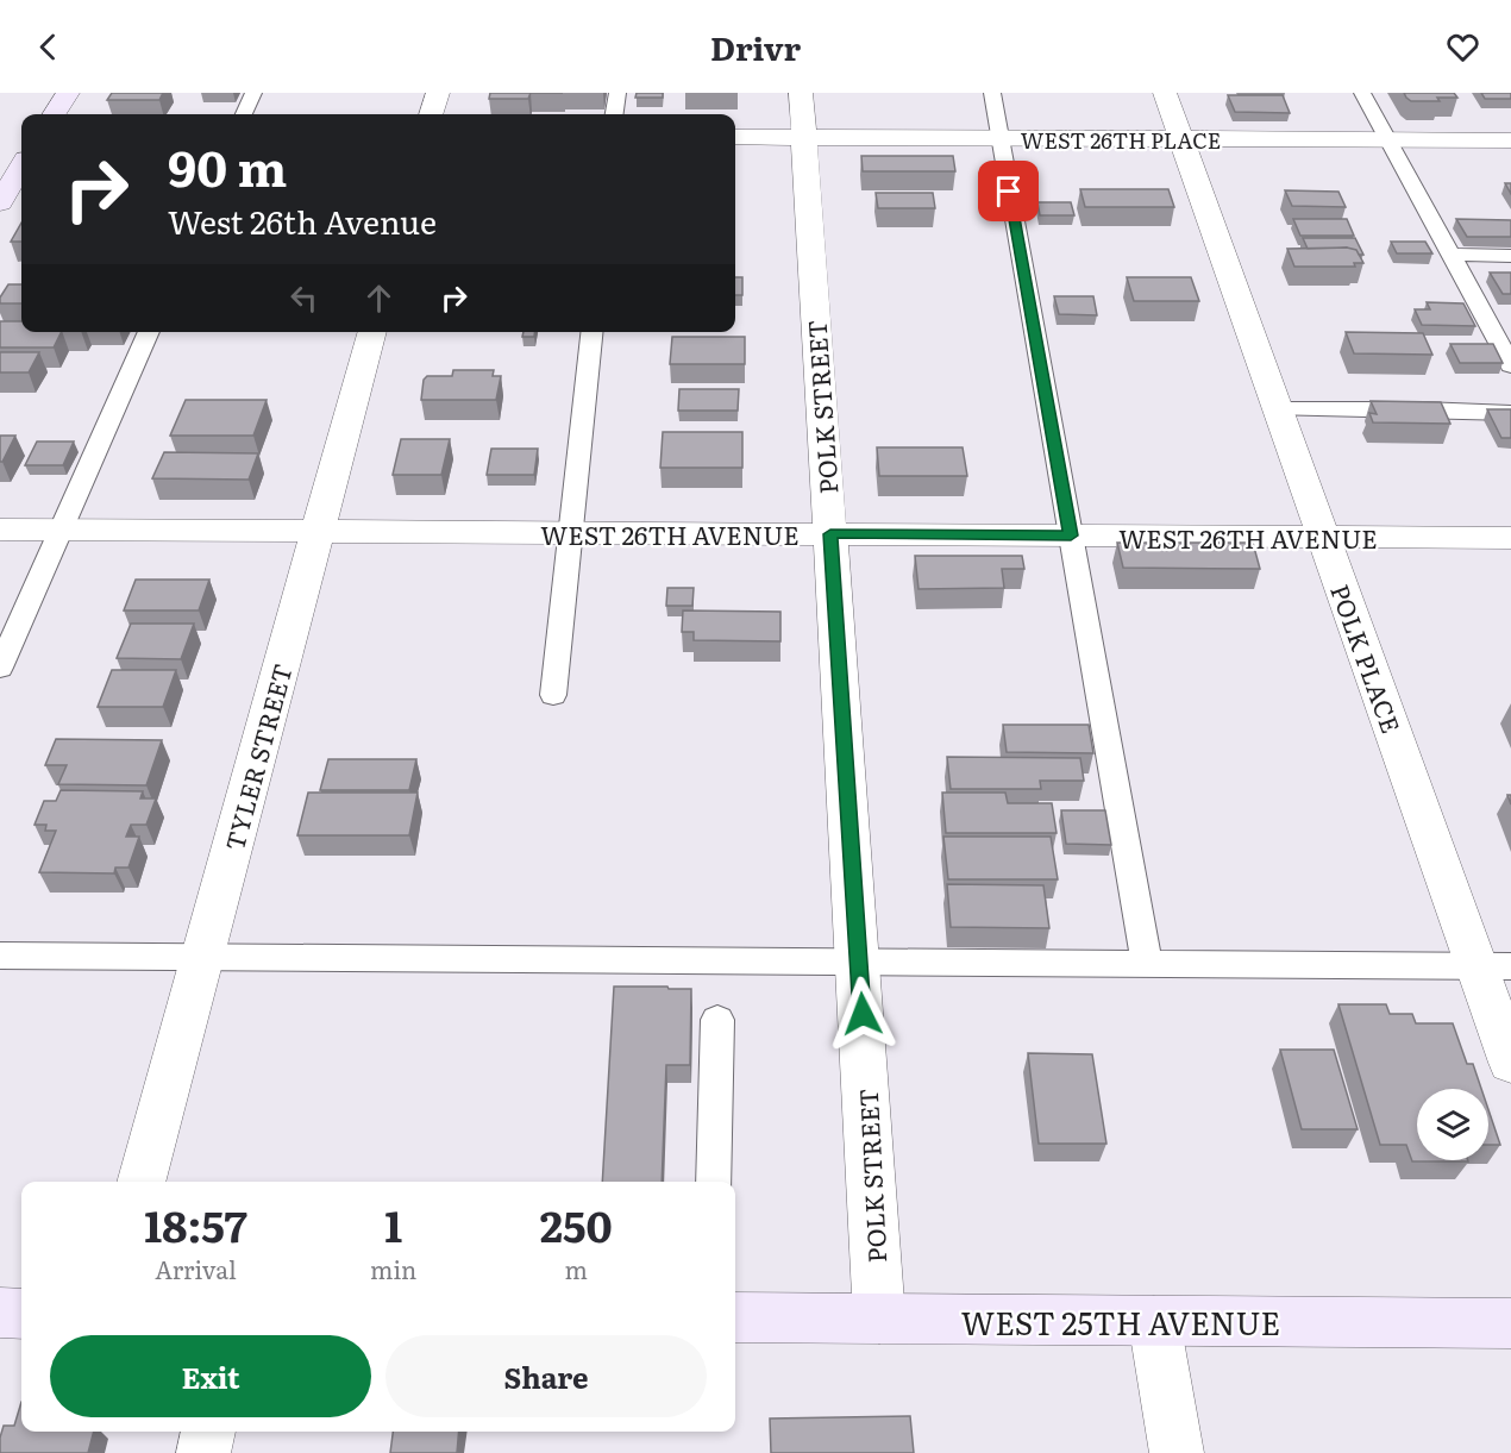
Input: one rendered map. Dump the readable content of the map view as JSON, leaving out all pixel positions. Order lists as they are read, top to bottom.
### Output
{
  "streets": {
    "street": [
      "WEST 26TH PLACE",
      "POLK STREET",
      "WEST 26TH AVENUE",
      "POLK PLACE",
      "TYLER STREET",
      "WEST 25TH AVENUE"
    ]
  },
  "crossings": [
    ["WEST 26TH PLACE", "POLK STREET"],
    ["WEST 26TH PLACE", "POLK PLACE"],
    ["POLK STREET", "WEST 26TH AVENUE"],
    ["POLK STREET", "WEST 25TH AVENUE"],
    ["WEST 26TH AVENUE", "POLK PLACE"],
    ["WEST 26TH AVENUE", "TYLER STREET"]
  ],
  "page": {
    "header": "Drivr",
    "turn": ["90 m", "West 26th Avenue"],
    "eta": [
      "18:57",
      "Arrival",
      "1",
      "min",
      "250",
      "m"
    ],
    "buttons": ["Exit", "Share"]
  }
}
